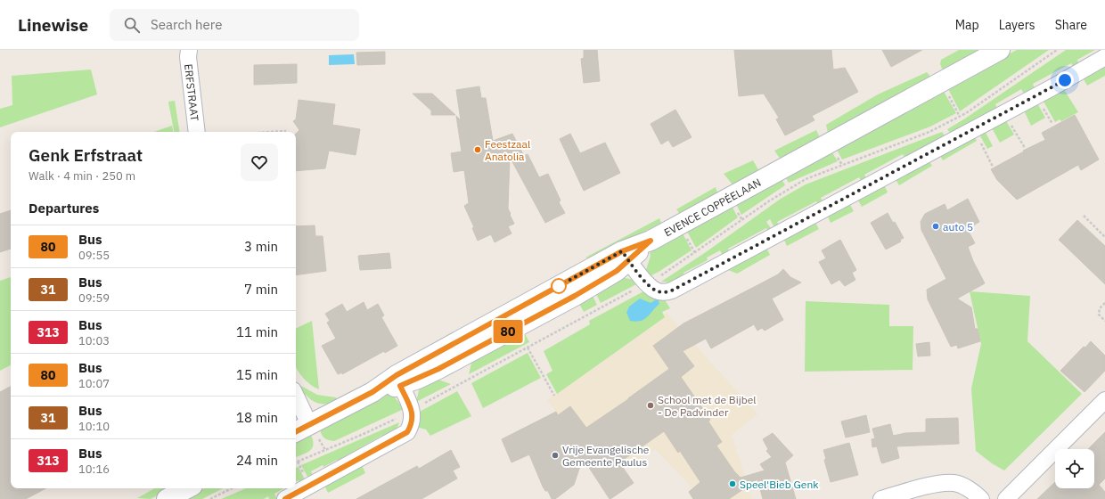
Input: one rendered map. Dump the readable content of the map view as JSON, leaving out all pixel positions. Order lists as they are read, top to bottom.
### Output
{
  "streets": {
    "street": ["ERFSTRAAT", "EVENCE COPPÉELAAN"]
  },
  "places": [
    "Feestzaal Anatolia",
    "auto 5",
    "School met de Bijbel - De Padvinder",
    "Vrije Evangelische Gemeente Paulus",
    "Speel'Bieb Genk"
  ],
  "lines": ["bus line 80"],
  "page": {
    "header": "Linewise",
    "search": "Search here",
    "nav": ["Map", "Layers", "Share"],
    "on_map": "80",
    "heading": [
      ["Genk Erfstraat", "Walk · 4 min · 250 m"],
      "Departures"
    ],
    "list": [
      {
        "mark": "80",
        "name": "Bus",
        "note": "09:55",
        "value": "3 min"
      },
      {
        "mark": "31",
        "name": "Bus",
        "note": "09:59",
        "value": "7 min"
      },
      {
        "mark": "313",
        "name": "Bus",
        "note": "10:03",
        "value": "11 min"
      },
      {
        "mark": "80",
        "name": "Bus",
        "note": "10:07",
        "value": "15 min"
      },
      {
        "mark": "31",
        "name": "Bus",
        "note": "10:10",
        "value": "18 min"
      },
      {
        "mark": "313",
        "name": "Bus",
        "note": "10:16",
        "value": "24 min"
      }
    ]
  }
}
